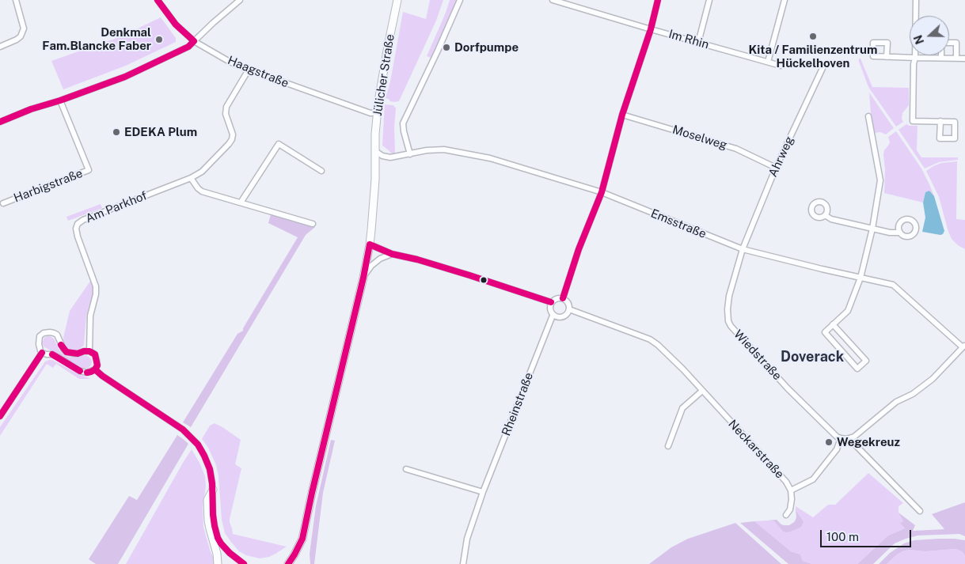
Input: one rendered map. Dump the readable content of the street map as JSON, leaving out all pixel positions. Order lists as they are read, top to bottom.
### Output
{
  "streets": {
    "main road": ["Jülicher Straße"],
    "street": [
      "Im Rhin",
      "Haagstraße",
      "Moselweg",
      "Ahrweg",
      "Harbigstraße",
      "Am Parkhof",
      "Emsstraße",
      "Wiedstraße",
      "Rheinstraße",
      "Neckarstraße"
    ]
  },
  "crossings": [
    ["Haagstraße", "Jülicher Straße"],
    ["Haagstraße", "Am Parkhof"],
    ["Jülicher Straße", "Emsstraße"],
    ["Moselweg", "Ahrweg"],
    ["Ahrweg", "Emsstraße"],
    ["Ahrweg", "Wiedstraße"],
    ["Emsstraße", "Wiedstraße"],
    ["Rheinstraße", "Neckarstraße"]
  ],
  "districts": ["Doverack"],
  "places": [
    "Kita / Familienzentrum Hückelhoven",
    "Denkmal Fam.Blancke Faber",
    "Dorfpumpe",
    "EDEKA Plum",
    "Wegekreuz"
  ],
  "scale_bar": "100 m",
  "north": "left"
}
